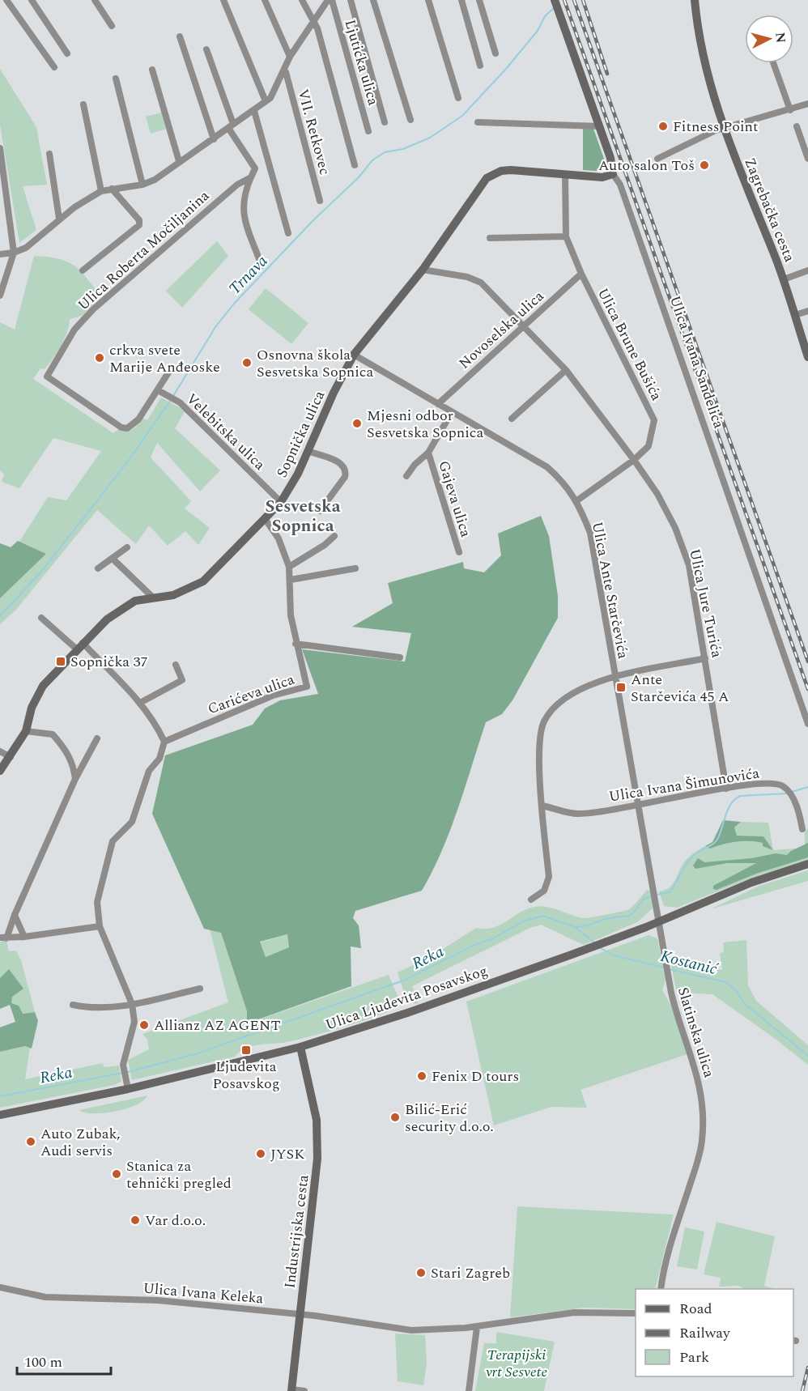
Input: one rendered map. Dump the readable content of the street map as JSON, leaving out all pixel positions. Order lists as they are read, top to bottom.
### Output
{
  "streets": {
    "street": [
      "Ljutićka ulica",
      "VII. Retkovec",
      "Zagrebačka cesta",
      "Ulica Roberta Močiljanina",
      "Novoselska ulica",
      "Ulica Brune Bušića",
      "Ulica Ivana Sandelića",
      "Velebitska ulica",
      "Sopnička ulica",
      "Gajeva ulica",
      "Ulica Ante Starčevića",
      "Ulica Jure Turića",
      "Carićeva ulica",
      "Ulica Ivana Šimunovića",
      "Ulica Ljudevita Posavskog",
      "Slatinska ulica",
      "Industrijska cesta",
      "Ulica Ivana Keleka"
    ]
  },
  "crossings": [
    ["Ljutićka ulica", "VII. Retkovec"],
    ["Ulica Roberta Močiljanina", "Velebitska ulica"],
    ["Novoselska ulica", "Ulica Brune Bušića"],
    ["Novoselska ulica", "Ulica Ante Starčevića"],
    ["Novoselska ulica", "Ulica Jure Turića"],
    ["Ulica Brune Bušića", "Sopnička ulica"],
    ["Ulica Brune Bušića", "Ulica Ante Starčevića"],
    ["Ulica Brune Bušića", "Ulica Jure Turića"],
    ["Ulica Ivana Sandelića", "Sopnička ulica"],
    ["Velebitska ulica", "Sopnička ulica"],
    ["Sopnička ulica", "Ulica Ante Starčevića"],
    ["Sopnička ulica", "Ulica Jure Turića"],
    ["Sopnička ulica", "Carićeva ulica"],
    ["Gajeva ulica", "Ulica Ante Starčevića"],
    ["Ulica Ante Starčevića", "Ulica Ivana Šimunovića"],
    ["Ulica Ante Starčevića", "Ulica Ljudevita Posavskog"],
    ["Ulica Ante Starčevića", "Slatinska ulica"],
    ["Ulica Jure Turića", "Ulica Ivana Šimunovića"],
    ["Ulica Ljudevita Posavskog", "Slatinska ulica"],
    ["Ulica Ljudevita Posavskog", "Industrijska cesta"],
    ["Industrijska cesta", "Ulica Ivana Keleka"]
  ],
  "districts": ["Sesvetska Sopnica"],
  "water": ["Trnava", "Reka", "Kostanić"],
  "parks": ["Terapijski vrt Sesvete"],
  "places": {
    "other": [
      "Fitness Point",
      "Auto salon Toš",
      "crkva svete Marije Anđeoske",
      "Osnovna škola Sesvetska Sopnica",
      "Mjesni odbor Sesvetska Sopnica",
      "Allianz AZ AGENT",
      "Fenix D tours",
      "Bilić-Erić security d.o.o.",
      "Auto Zubak, Audi servis",
      "JYSK",
      "Stanica za tehnički pregled",
      "Var d.o.o.",
      "Stari Zagreb"
    ],
    "transit": ["Sopnička 37", "Ante Starčevića 45 A", "Ljudevita Posavskog"]
  },
  "legend": ["Road", "Railway", "Park"],
  "scale_bar": "100 m",
  "north": "right"
}
